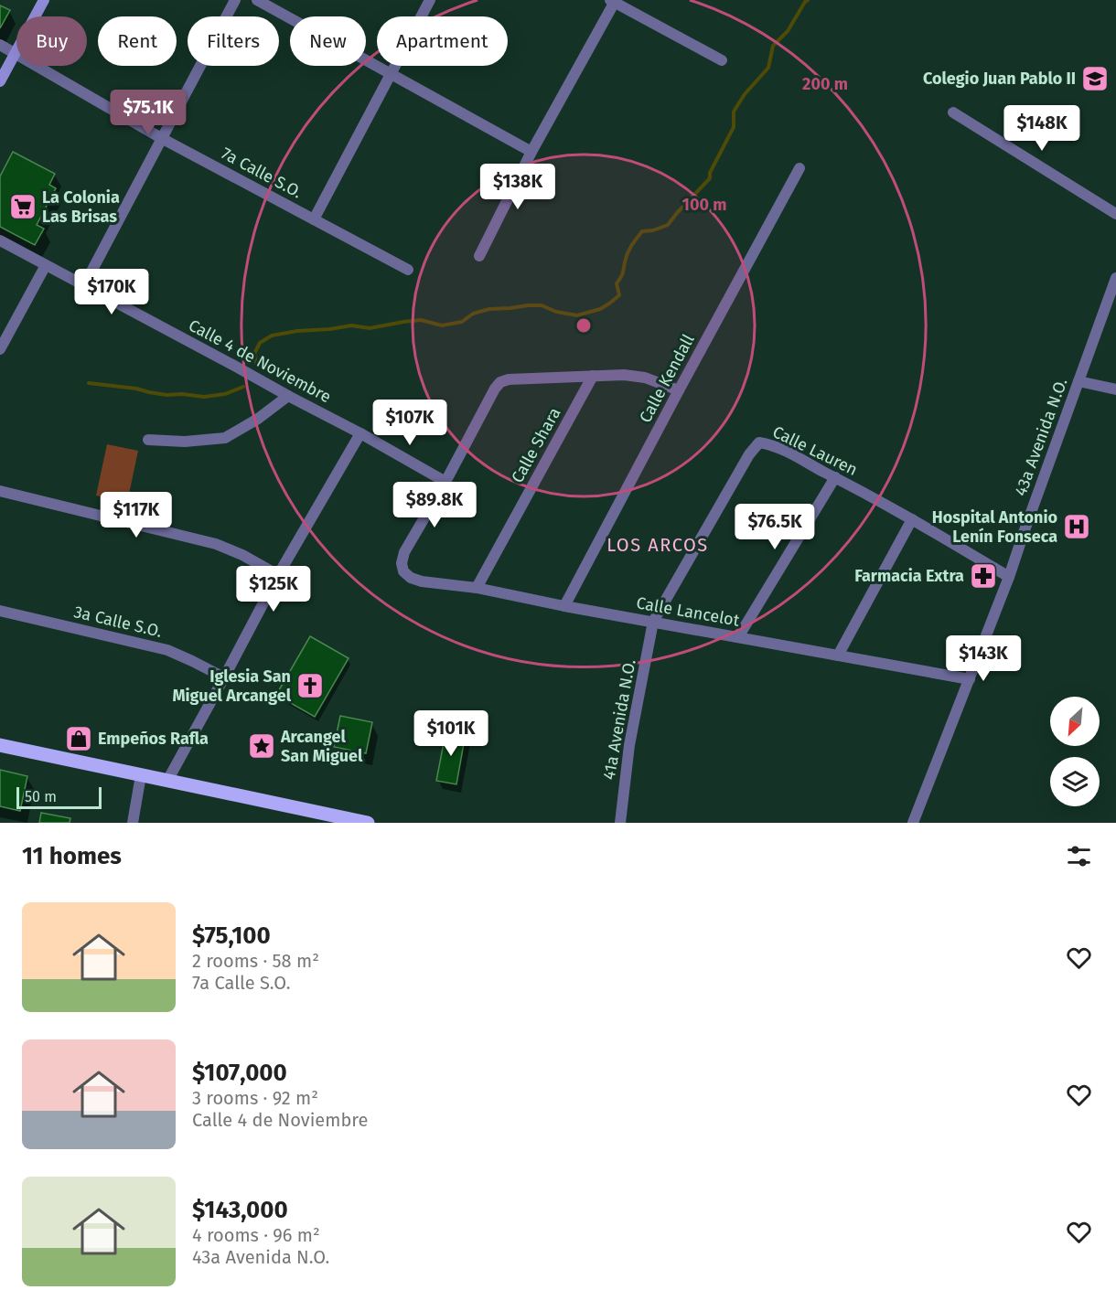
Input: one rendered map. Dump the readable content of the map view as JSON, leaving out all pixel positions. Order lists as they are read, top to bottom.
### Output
{
  "streets": {
    "street": [
      "7a Calle S.O.",
      "Calle 4 de Noviembre",
      "Calle Kendall",
      "43a Avenida N.O.",
      "Calle Shara",
      "Calle Lauren",
      "Calle Lancelot",
      "3a Calle S.O.",
      "41a Avenida N.O."
    ]
  },
  "crossings": [
    ["Calle 4 de Noviembre", "Calle Lancelot"],
    ["Calle Kendall", "Calle Lancelot"],
    ["43a Avenida N.O.", "Calle Lauren"],
    ["43a Avenida N.O.", "Calle Lancelot"],
    ["Calle Shara", "Calle Lancelot"],
    ["Calle Lauren", "Calle Lancelot"],
    ["Calle Lauren", "41a Avenida N.O."],
    ["Calle Lancelot", "41a Avenida N.O."]
  ],
  "districts": ["LOS ARCOS"],
  "places": {
    "school or university": ["Colegio Juan Pablo II"],
    "supermarket": ["La Colonia Las Brisas"],
    "hospital": ["Hospital Antonio Lenín Fonseca"],
    "pharmacy": ["Farmacia Extra"],
    "church": ["Iglesia San Miguel Arcangel"],
    "shop": ["Empeños Rafla"],
    "place": ["Arcangel San Miguel"]
  },
  "scale_bar": "50 m",
  "north": "bottom left",
  "page": {
    "chip": [
      "Buy",
      "Rent",
      "Filters",
      "New",
      "Apartment"
    ],
    "price": [
      "$75.1K",
      "$148K",
      "$138K",
      "$170K",
      "$107K",
      "$89.8K",
      "$117K",
      "$76.5K",
      "$125K",
      "$143K",
      "$101K"
    ],
    "scale": "50 m",
    "heading": "11 homes",
    "list": [
      {
        "name": "$75,100",
        "note": "2 rooms · 58 m² · 7a Calle S.O."
      },
      {
        "name": "$107,000",
        "note": "3 rooms · 92 m² · Calle 4 de Noviembre"
      },
      {
        "name": "$143,000",
        "note": "4 rooms · 96 m² · 43a Avenida N.O."
      }
    ]
  },
  "rings": ["200 m", "100 m"]
}
